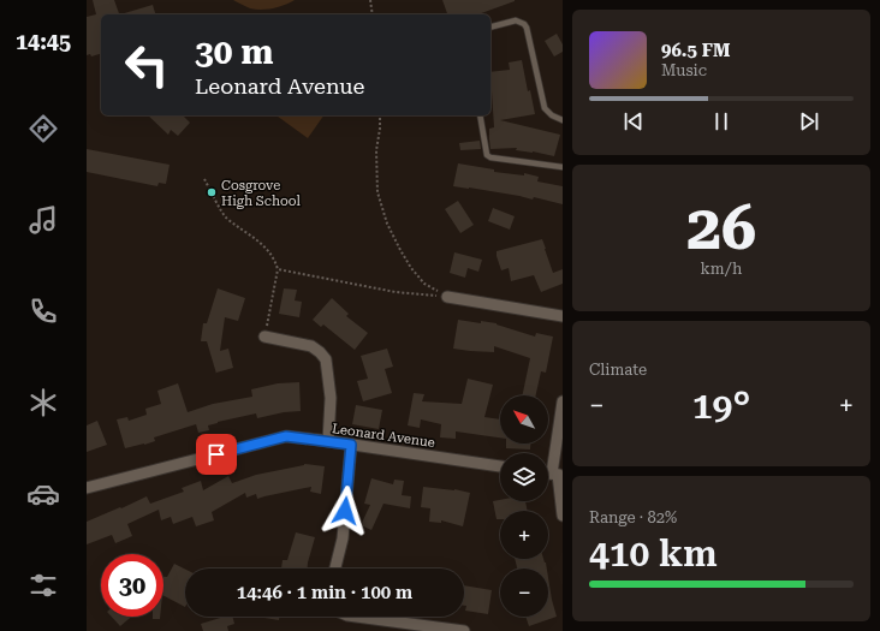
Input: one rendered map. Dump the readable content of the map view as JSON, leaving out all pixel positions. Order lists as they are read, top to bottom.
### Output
{
  "streets": {
    "street": ["Leonard Avenue"]
  },
  "places": ["Cosgrove High School"],
  "north": "top left",
  "page": {
    "tabs": "14:45",
    "turn": ["30 m", "Leonard Avenue"],
    "song": ["96.5 FM", "Music"],
    "tile": [
      ["26", "km/h"],
      "Climate",
      ["Range · 82%", "410 km"]
    ],
    "heat": ["−", "19°", "+"],
    "map_buttons": ["+", "−"],
    "limit": "30",
    "trip": "14:46 · 1 min · 100 m"
  }
}
